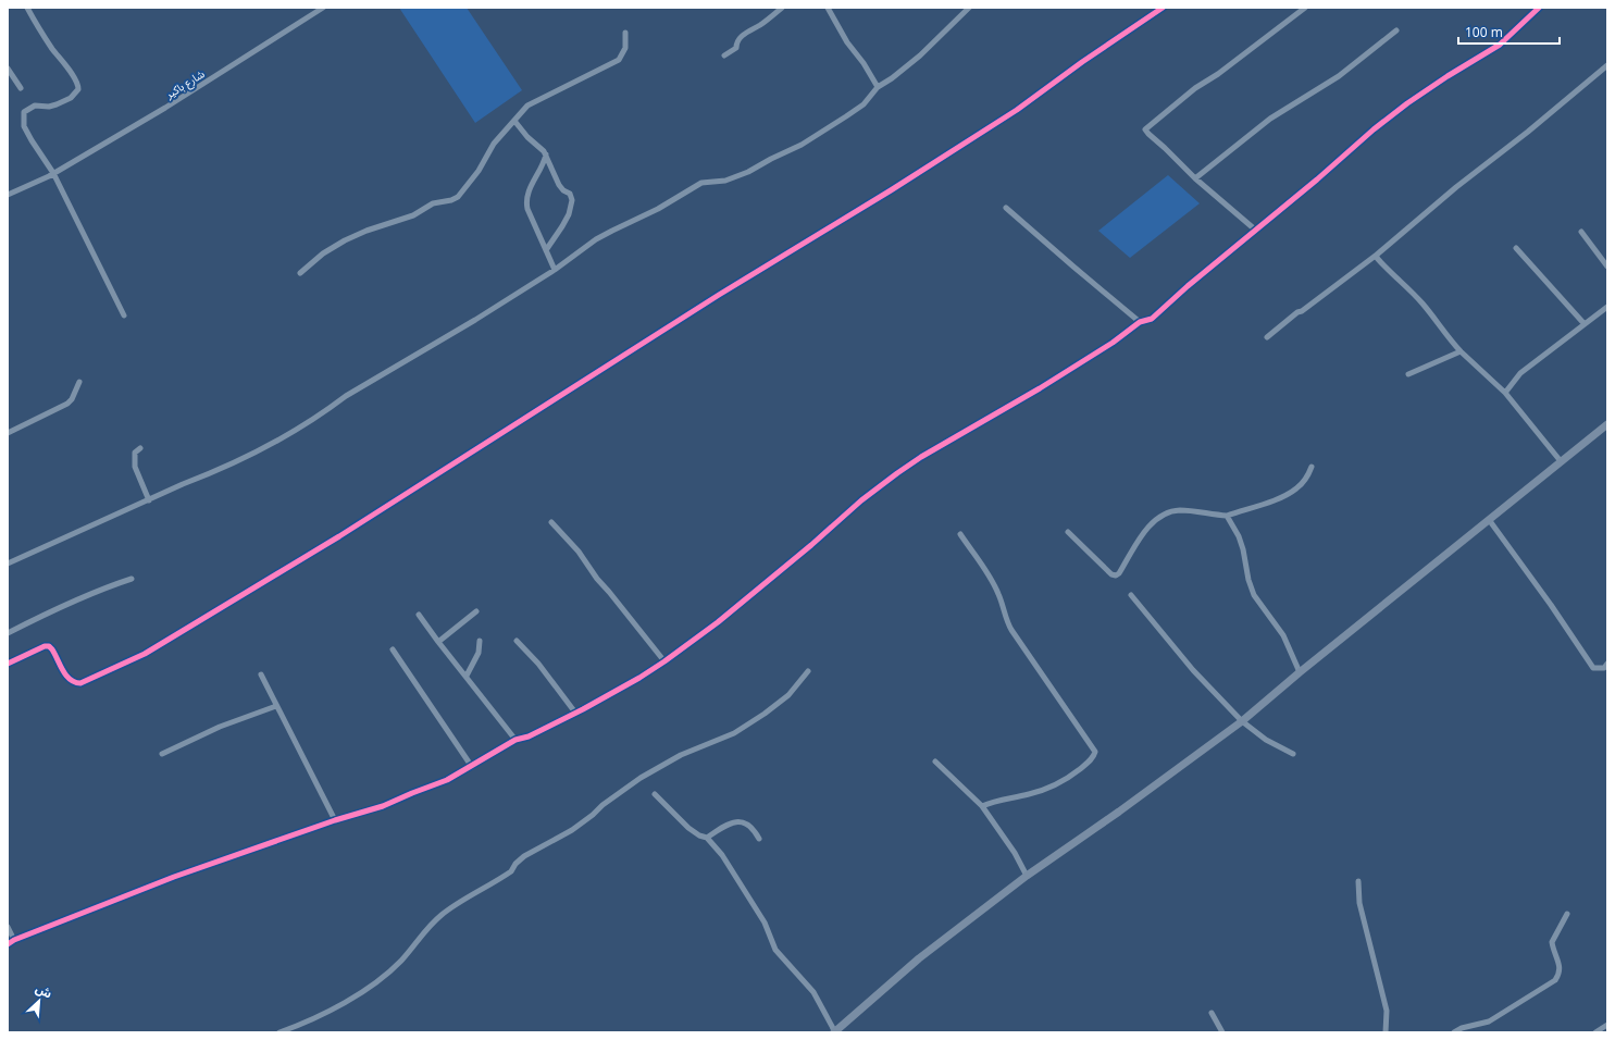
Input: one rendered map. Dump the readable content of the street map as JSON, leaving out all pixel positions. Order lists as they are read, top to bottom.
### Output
{
  "streets": {
    "street": ["شارع باكير"]
  },
  "scale_bar": "100 m",
  "north": "top right"
}
